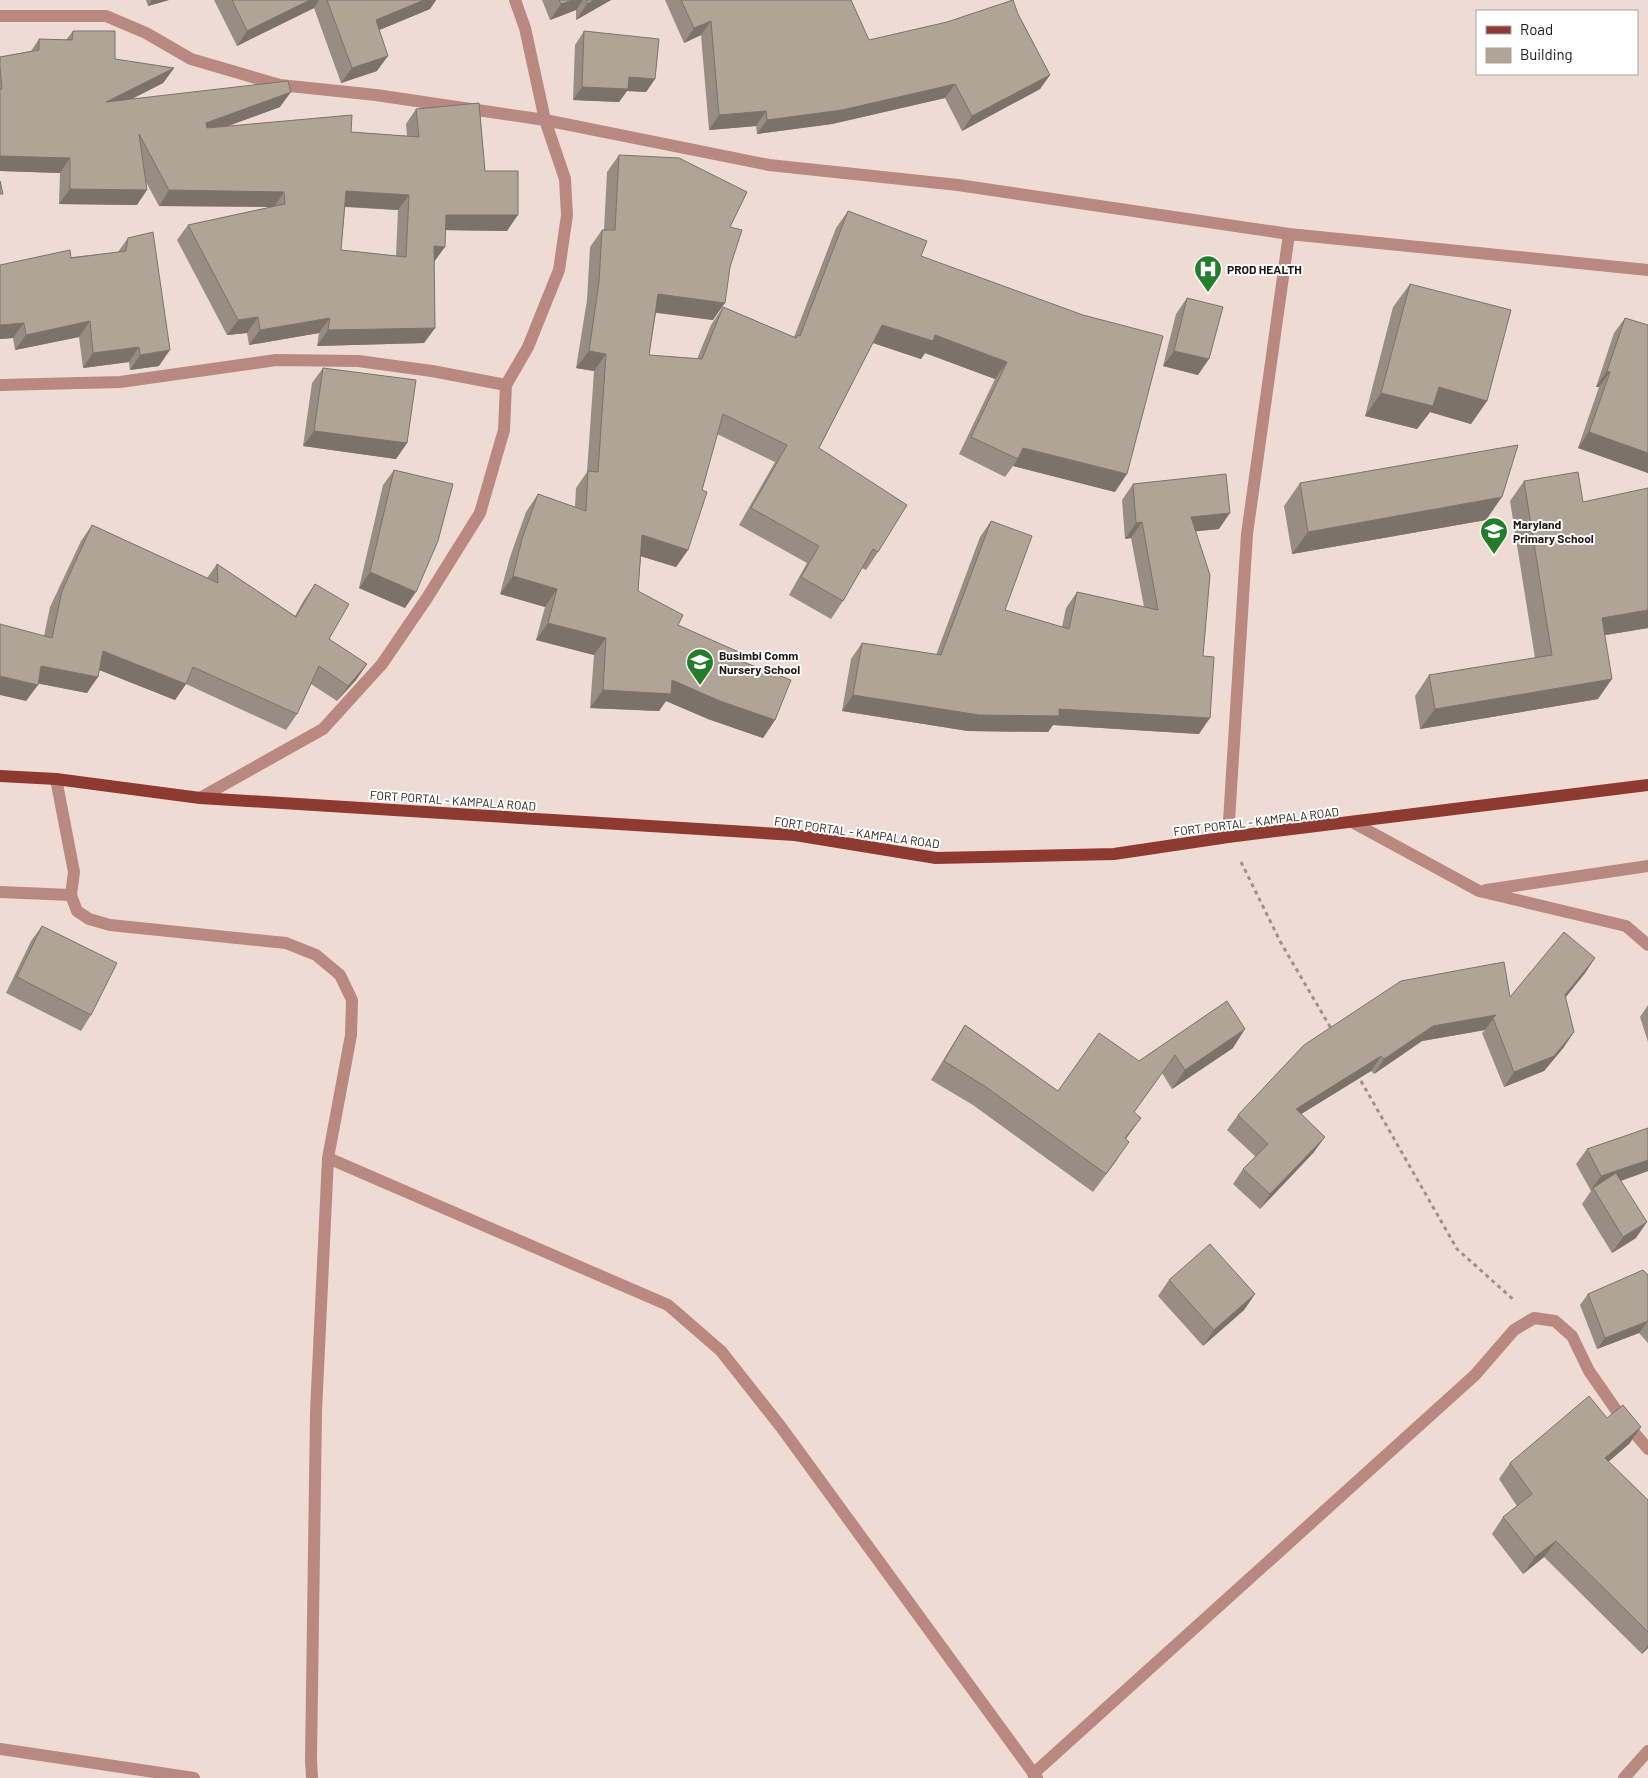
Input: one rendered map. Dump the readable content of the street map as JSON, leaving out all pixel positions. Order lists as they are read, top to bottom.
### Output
{
  "streets": {
    "main road": ["FORT PORTAL - KAMPALA ROAD"]
  },
  "places": {
    "hospital": ["PROD HEALTH"],
    "school or university": ["Maryland Primary School", "Busimbi Comm Nursery School"]
  },
  "legend": ["Road", "Building"]
}
